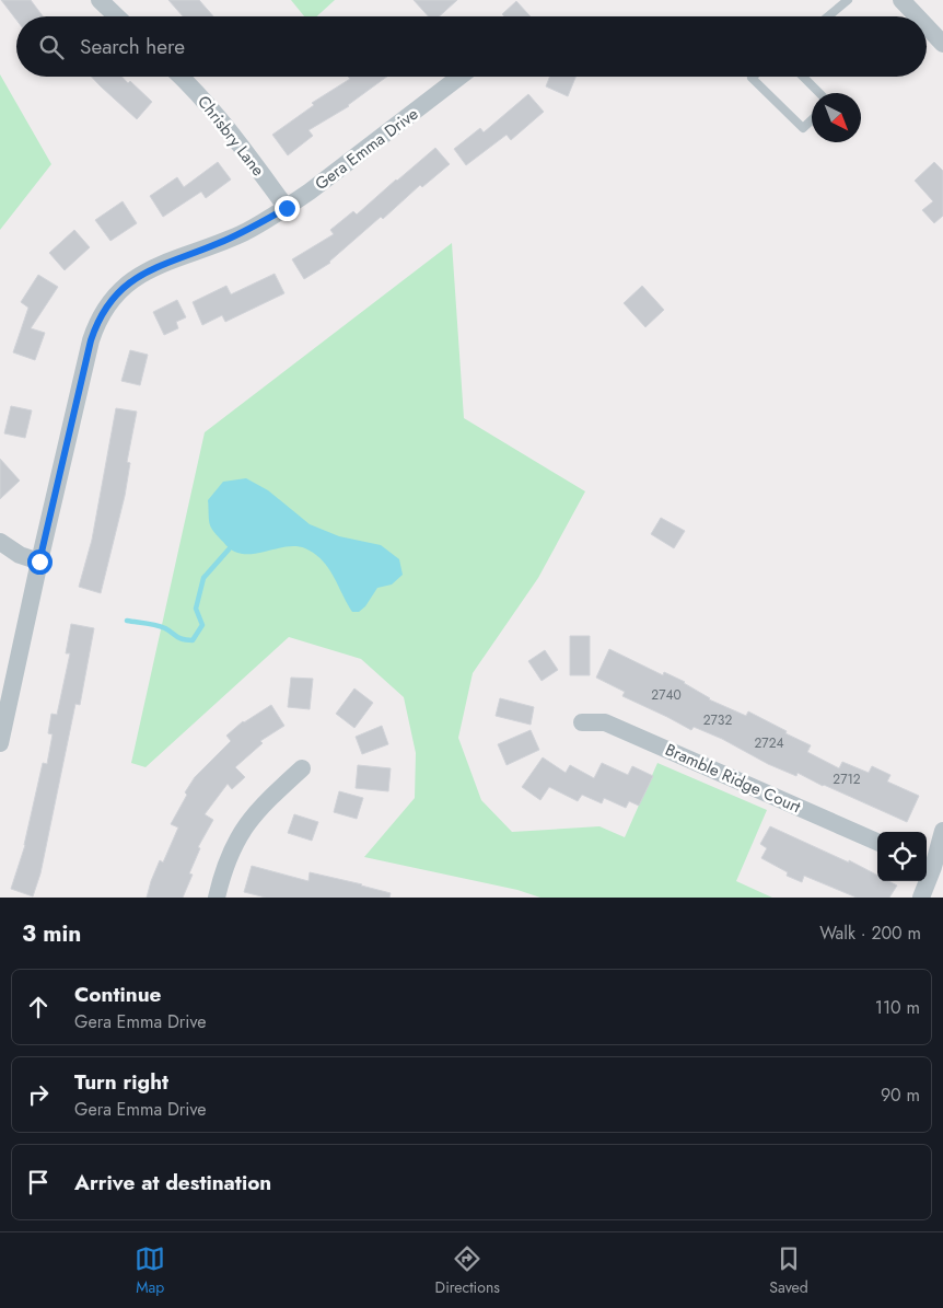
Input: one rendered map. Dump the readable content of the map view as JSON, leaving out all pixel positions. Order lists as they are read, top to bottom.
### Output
{
  "streets": {
    "street": ["Chrisbry Lane", "Gera Emma Drive", "Bramble Ridge Court"]
  },
  "crossings": [
    ["Chrisbry Lane", "Gera Emma Drive"]
  ],
  "house_numbers": [
    "2740",
    "2732",
    "2724",
    "2712"
  ],
  "north": "bottom right",
  "page": {
    "search": "Search here",
    "heading": ["3 min", "Walk · 200 m"],
    "list": [
      ["Continue", "Gera Emma Drive", "110 m"],
      ["Turn right", "Gera Emma Drive", "90 m"],
      "Arrive at destination"
    ],
    "nav": ["Map", "Directions", "Saved"]
  }
}
